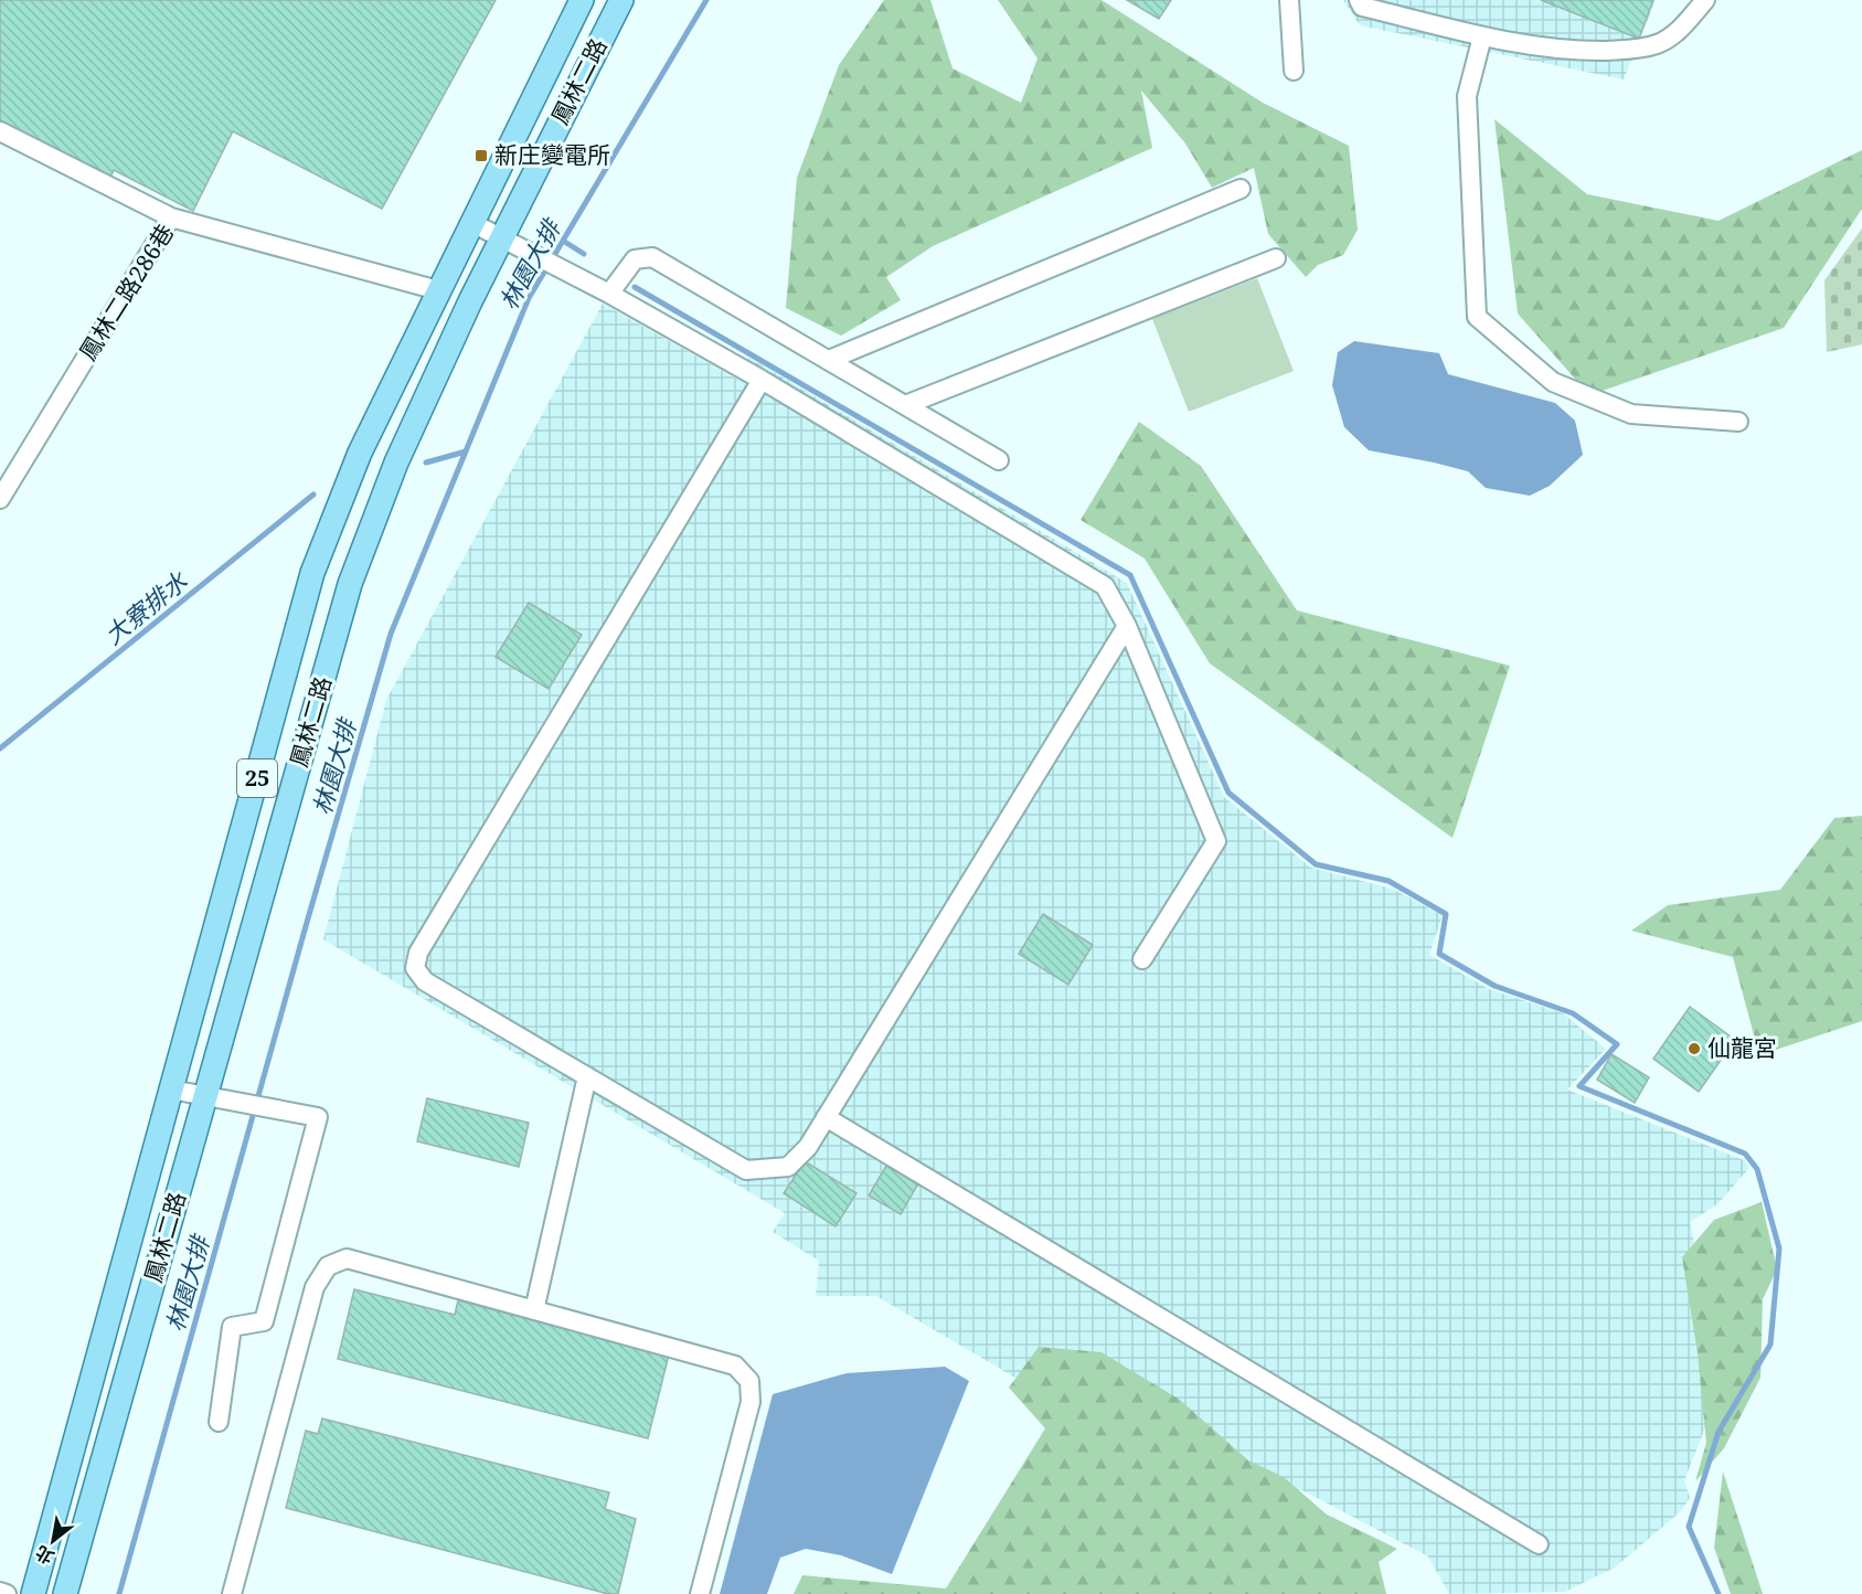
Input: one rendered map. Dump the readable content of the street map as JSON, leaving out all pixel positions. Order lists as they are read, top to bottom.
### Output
{
  "streets": {
    "main road": ["鳳林二路", "25"],
    "street": ["鳳林二路286巷"]
  },
  "crossings": [
    ["鳳林二路", "鳳林二路286巷"]
  ],
  "water": ["林園大排", "大寮排水"],
  "places": {
    "transit": ["新庄變電所"],
    "other": ["仙龍宮"]
  },
  "north": "bottom left"
}
